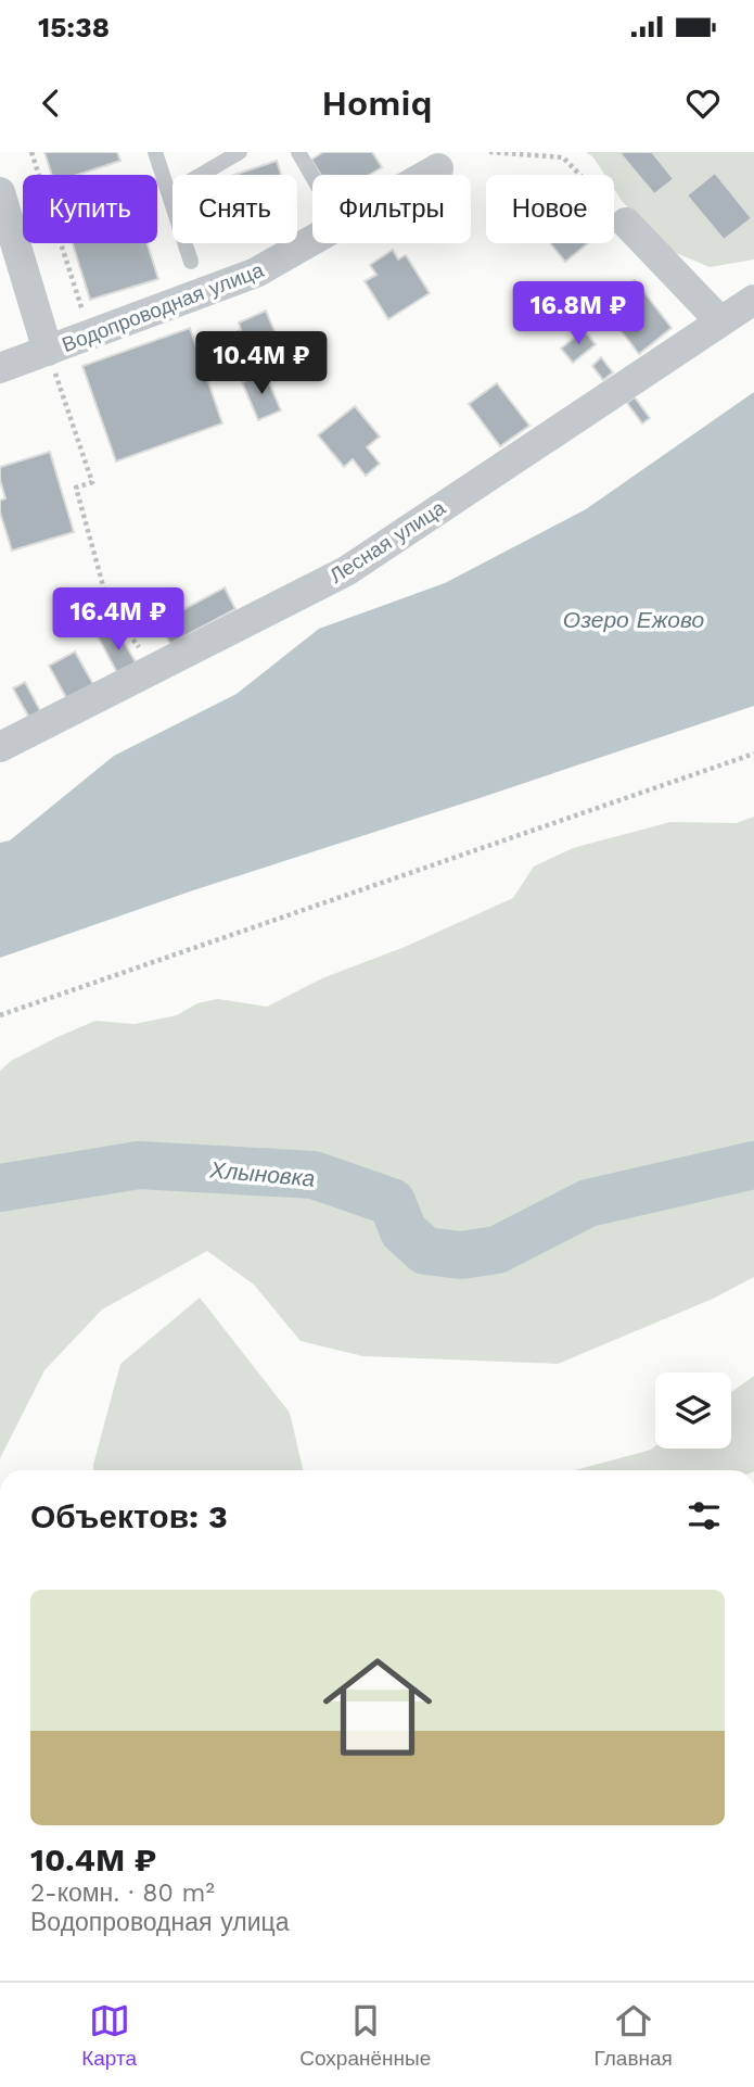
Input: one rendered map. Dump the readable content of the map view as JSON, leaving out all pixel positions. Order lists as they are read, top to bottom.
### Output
{
  "streets": {
    "street": ["Водопроводная улица", "Лесная улица"]
  },
  "water": ["Озеро Ежово", "Хлыновка"],
  "page": {
    "status": "15:38",
    "header": "Homiq",
    "chip": [
      "Купить",
      "Снять",
      "Фильтры",
      "Новое"
    ],
    "price": ["16.8M ₽", "10.4M ₽", "16.4M ₽"],
    "heading": "Объектов: 3",
    "list": [
      {
        "name": "10.4M ₽",
        "note": "2-комн. · 80 m² · Водопроводная улица"
      }
    ],
    "tabs": ["Карта", "Сохранённые", "Главная"]
  }
}
